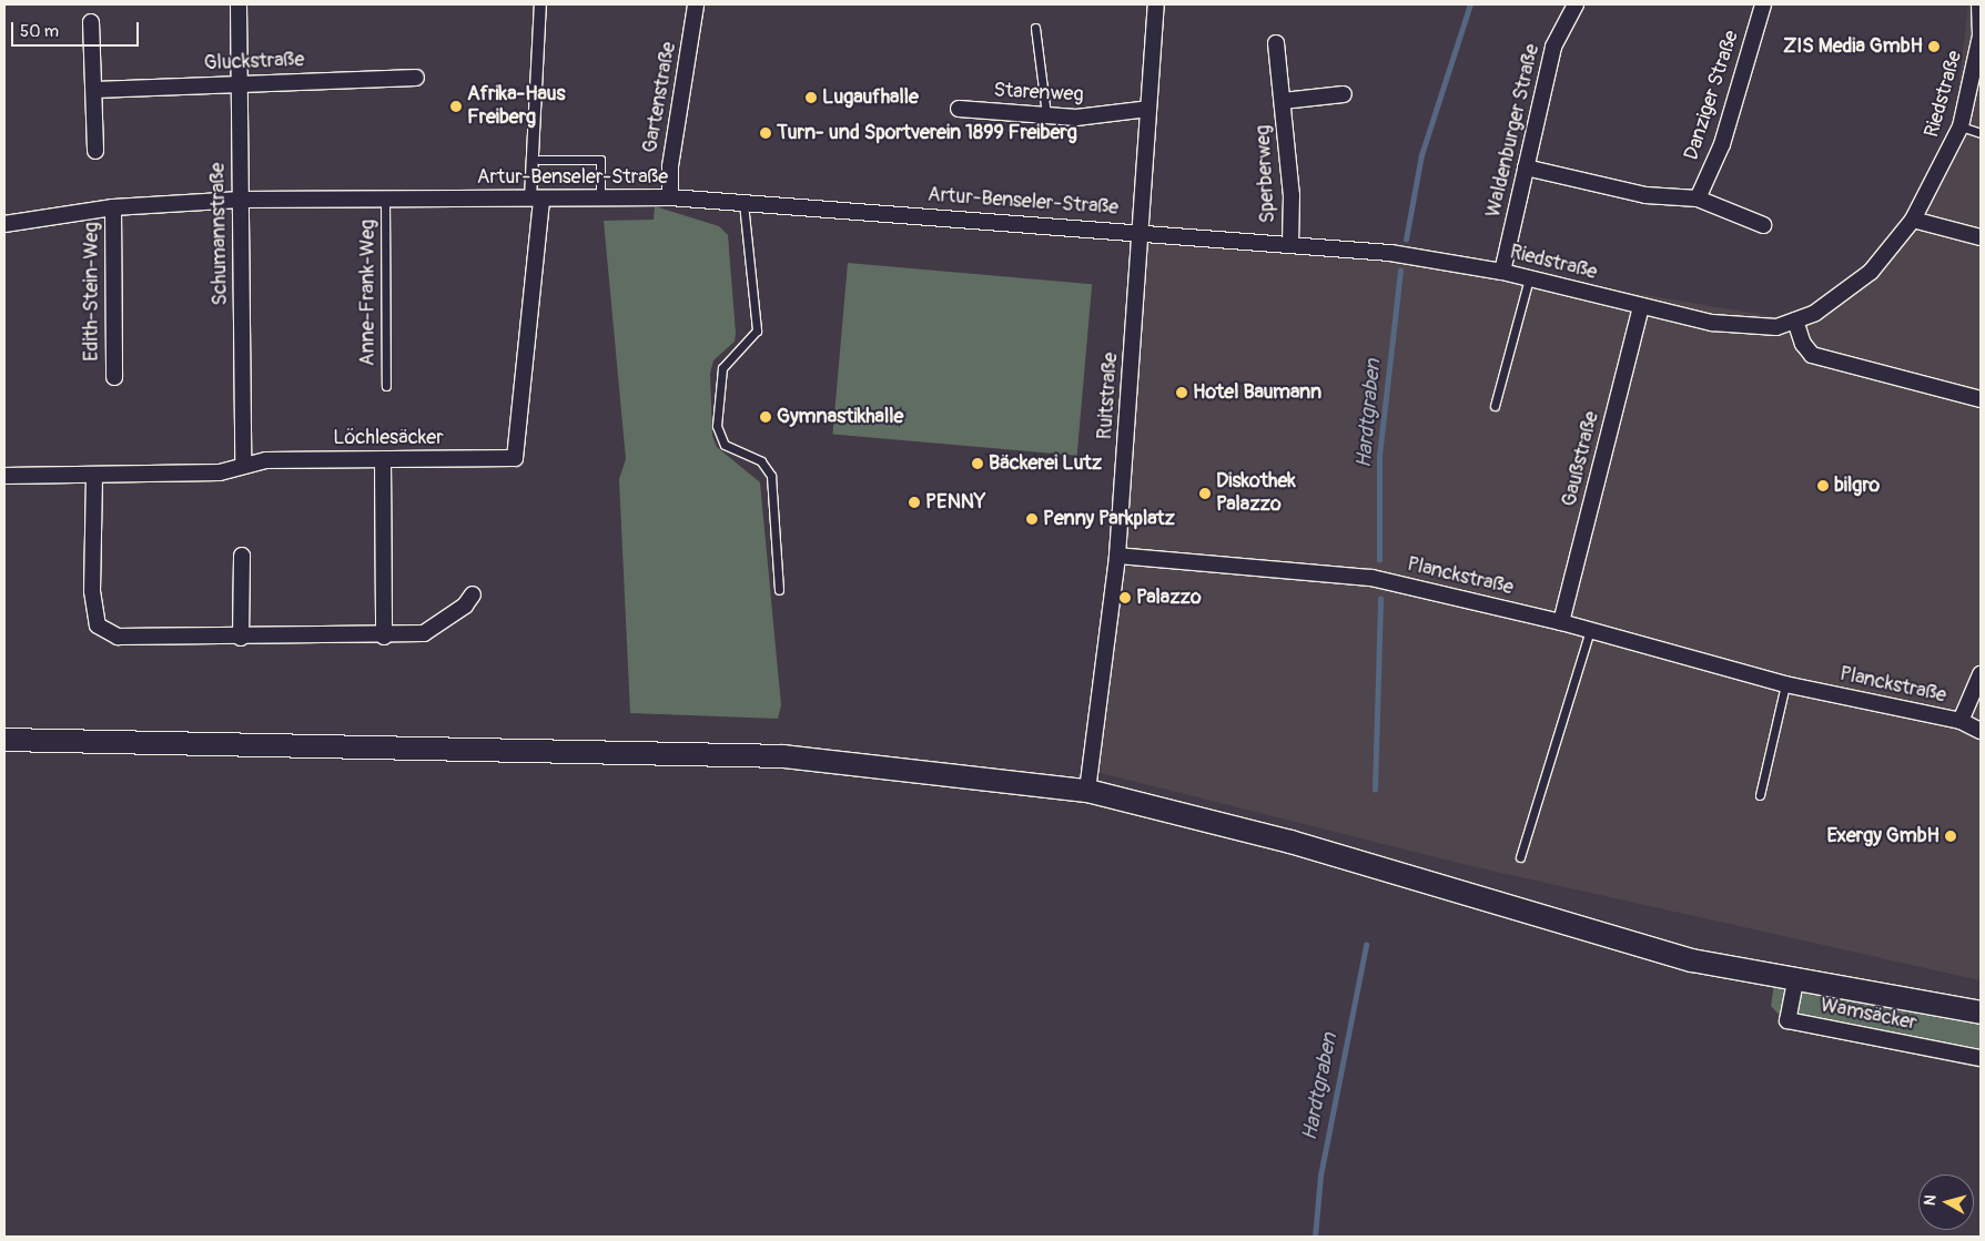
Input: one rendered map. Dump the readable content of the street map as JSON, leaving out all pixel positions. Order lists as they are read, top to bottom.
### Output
{
  "streets": {
    "street": [
      "Gluckstraße",
      "Starenweg",
      "Riedstraße",
      "Danziger Straße",
      "Gartenstraße",
      "Waldenburger Straße",
      "Sperberweg",
      "Artur-Benseler-Straße",
      "Schumannstraße",
      "Edith-Stein-Weg",
      "Ruitstraße",
      "Löchlesäcker",
      "Gaußstraße",
      "Planckstraße",
      "Wamsäcker"
    ],
    "lane": ["Anne-Frank-Weg"]
  },
  "crossings": [
    ["Gluckstraße", "Schumannstraße"],
    ["Starenweg", "Ruitstraße"],
    ["Riedstraße", "Waldenburger Straße"],
    ["Riedstraße", "Sperberweg"],
    ["Riedstraße", "Artur-Benseler-Straße"],
    ["Riedstraße", "Ruitstraße"],
    ["Riedstraße", "Gaußstraße"],
    ["Gartenstraße", "Artur-Benseler-Straße"],
    ["Artur-Benseler-Straße", "Schumannstraße"],
    ["Artur-Benseler-Straße", "Edith-Stein-Weg"],
    ["Artur-Benseler-Straße", "Anne-Frank-Weg"],
    ["Artur-Benseler-Straße", "Ruitstraße"],
    ["Artur-Benseler-Straße", "Löchlesäcker"],
    ["Schumannstraße", "Löchlesäcker"],
    ["Ruitstraße", "Planckstraße"],
    ["Gaußstraße", "Planckstraße"]
  ],
  "water": ["Hardtgraben"],
  "places": [
    "ZIS Media GmbH",
    "Lugaufhalle",
    "Afrika-Haus Freiberg",
    "Turn- und Sportverein 1899 Freiberg",
    "Hotel Baumann",
    "Gymnastikhalle",
    "Bäckerei Lutz",
    "bilgro",
    "Diskothek Palazzo",
    "PENNY",
    "Penny Parkplatz",
    "Palazzo",
    "Exergy GmbH"
  ],
  "scale_bar": "50 m",
  "north": "left"
}
